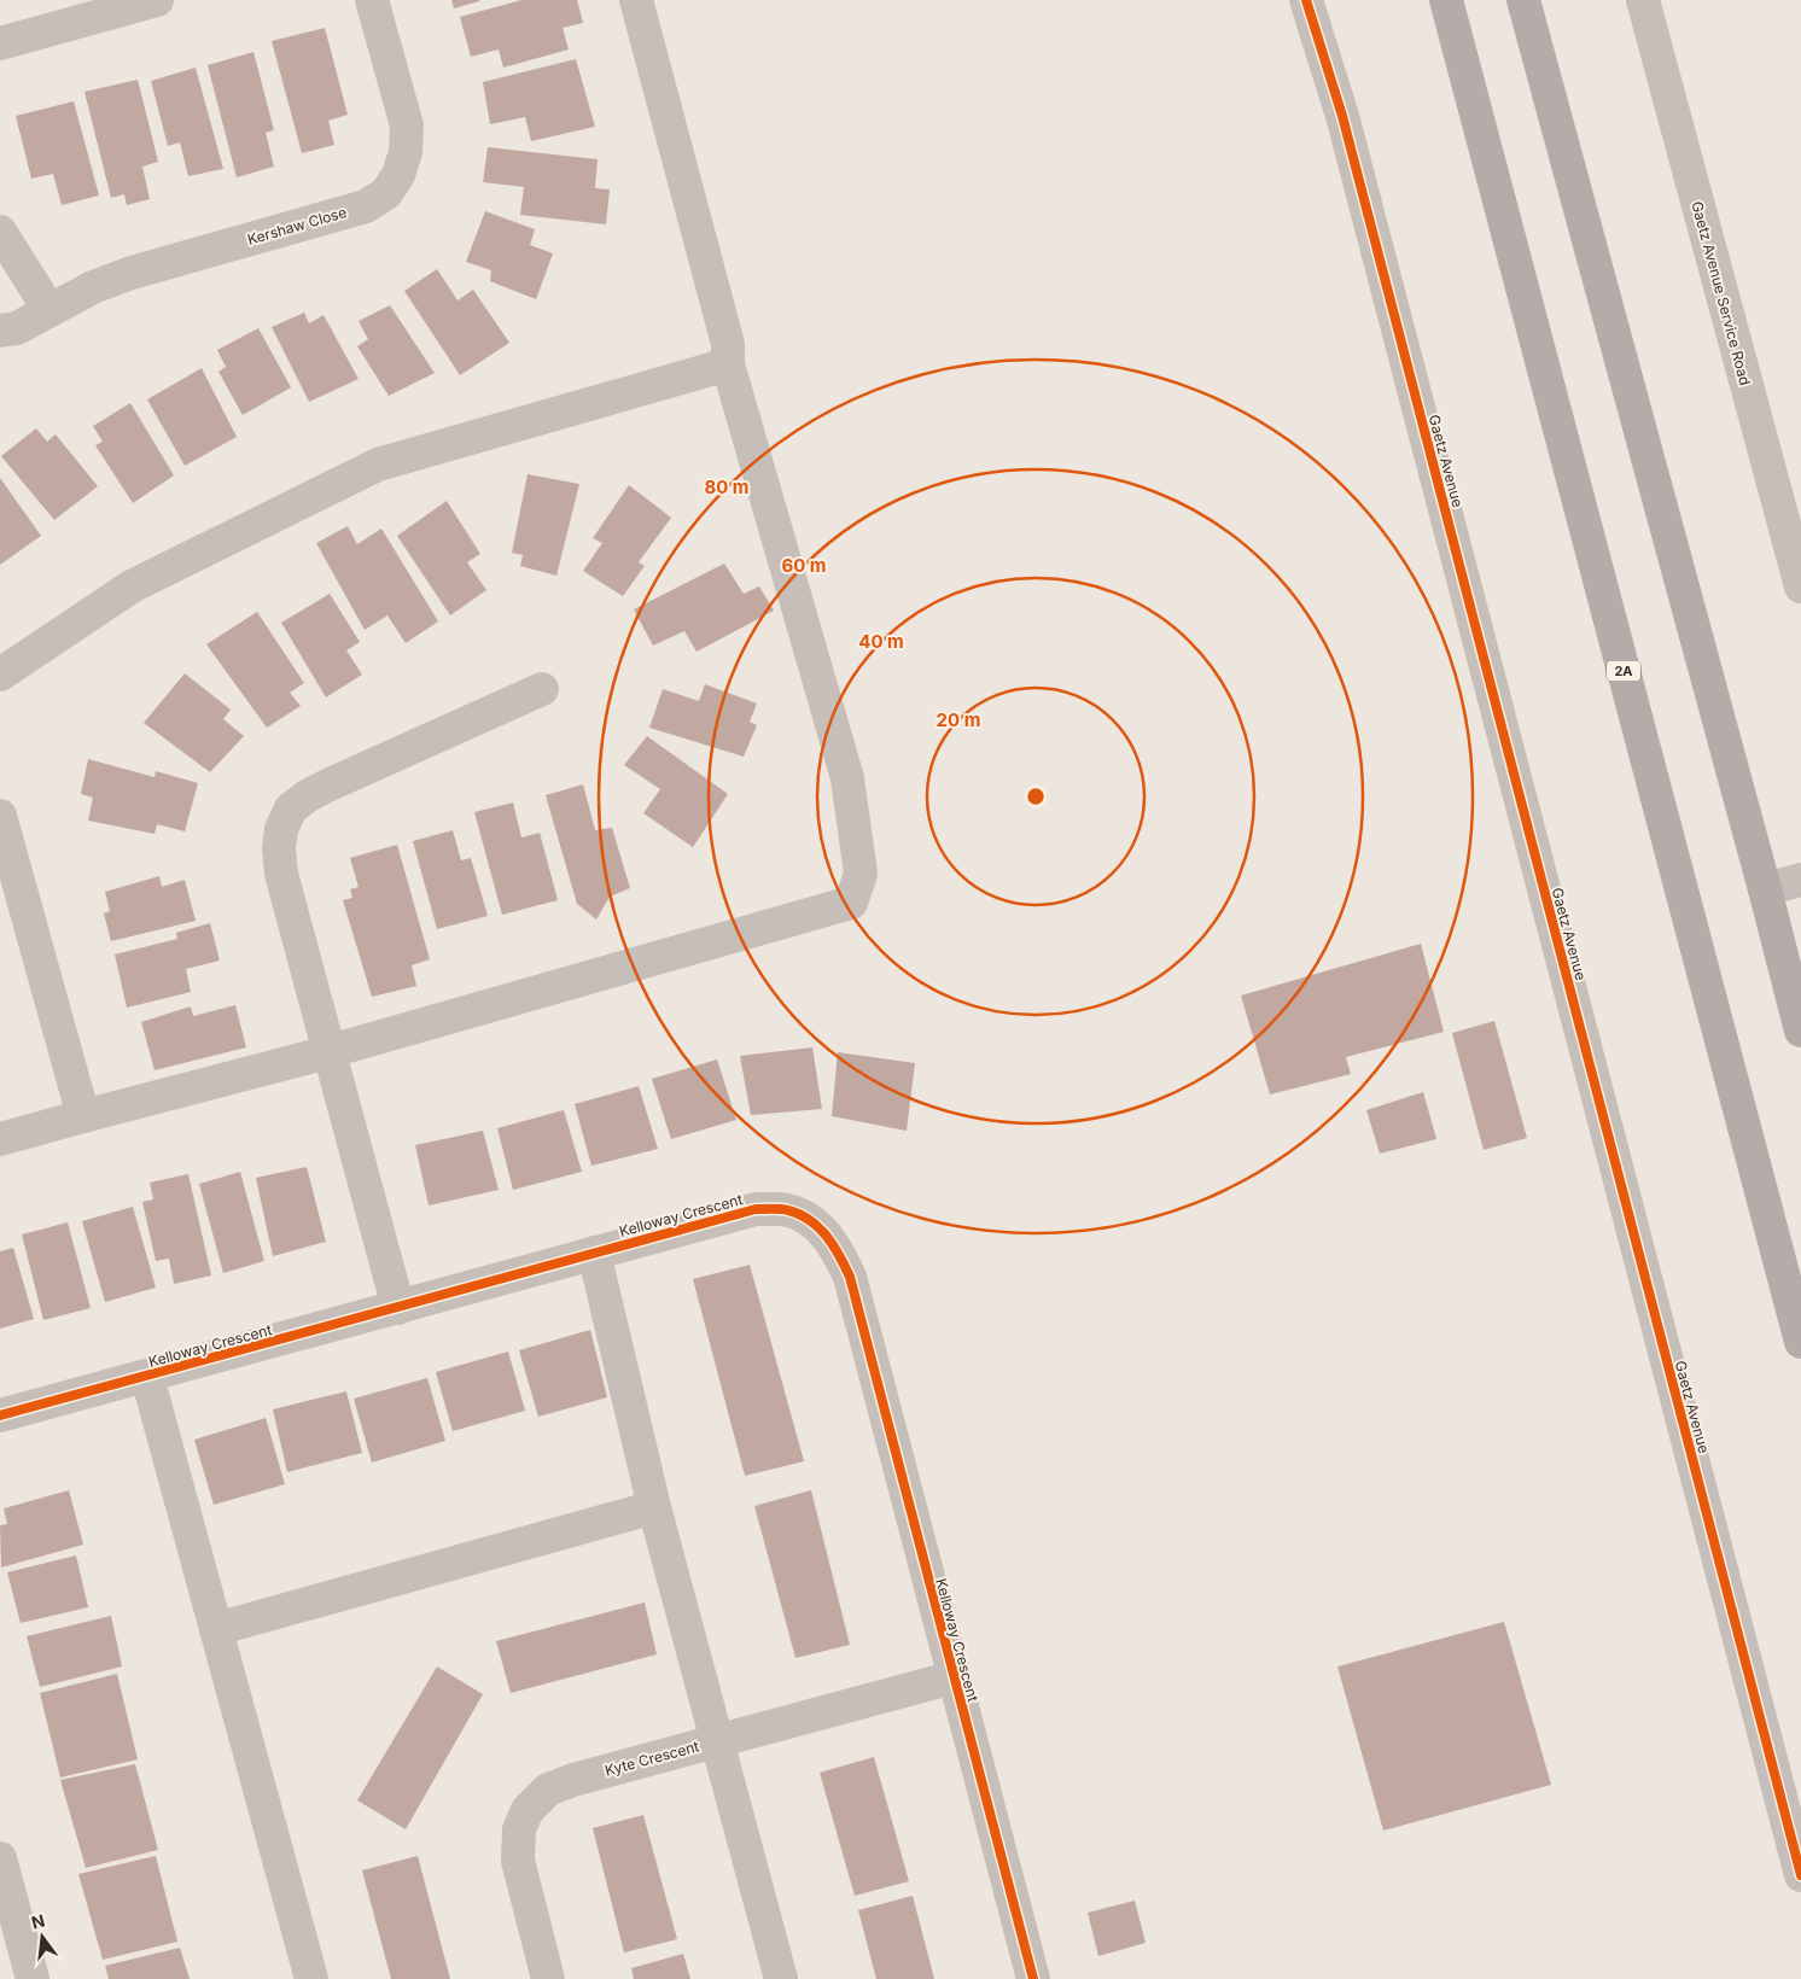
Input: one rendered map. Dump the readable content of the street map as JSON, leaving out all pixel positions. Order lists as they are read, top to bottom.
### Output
{
  "streets": {
    "main road": ["2A"],
    "street": [
      "Kershaw Close",
      "Gaetz Avenue Service Road",
      "Gaetz Avenue",
      "Kelloway Crescent",
      "Kyte Crescent"
    ]
  },
  "crossings": [
    ["Kelloway Crescent", "Kyte Crescent"]
  ],
  "north": "top",
  "rings": [
    "80 m",
    "60 m",
    "40 m",
    "20 m"
  ]
}
